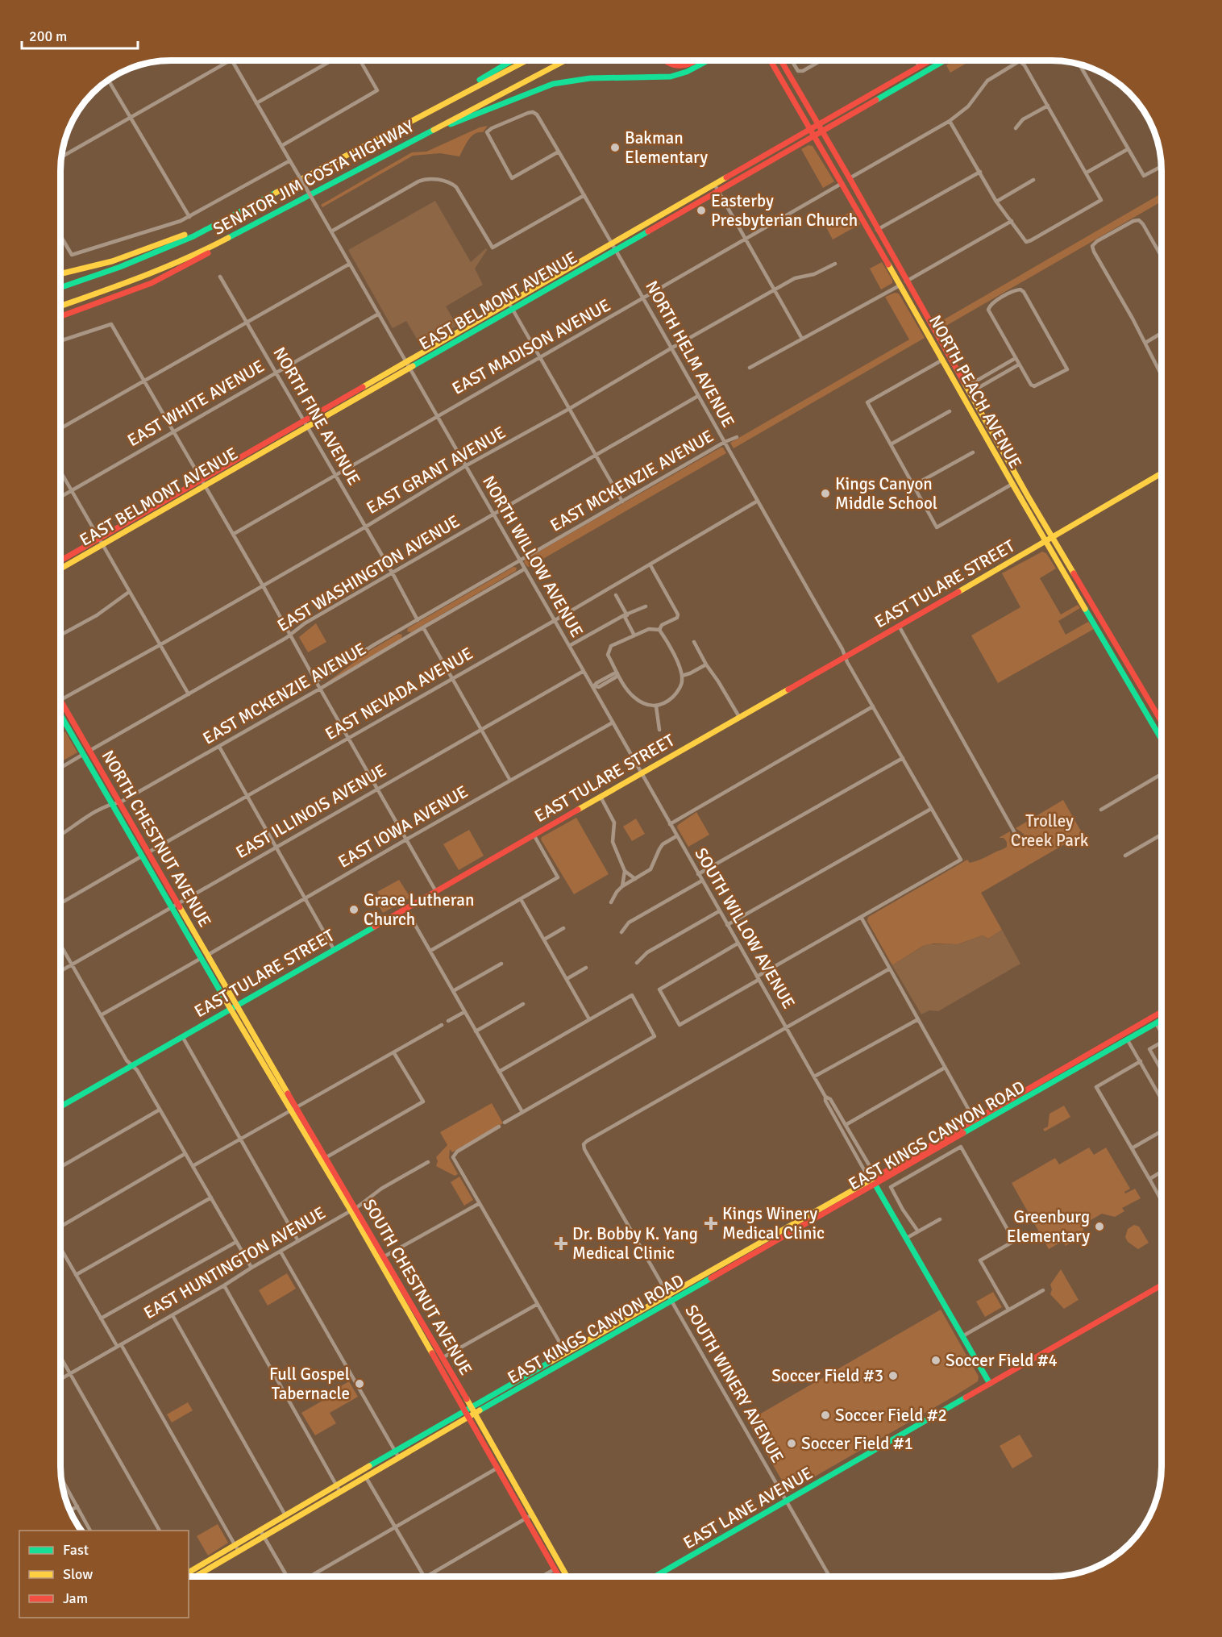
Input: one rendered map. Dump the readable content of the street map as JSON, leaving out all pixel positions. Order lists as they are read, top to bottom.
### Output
{
  "streets": {
    "main road": [
      "SENATOR JIM COSTA HIGHWAY",
      "EAST BELMONT AVENUE",
      "NORTH PEACH AVENUE",
      "EAST TULARE STREET",
      "NORTH CHESTNUT AVENUE",
      "SOUTH WILLOW AVENUE",
      "EAST KINGS CANYON ROAD",
      "SOUTH CHESTNUT AVENUE",
      "EAST LANE AVENUE"
    ],
    "street": [
      "EAST MADISON AVENUE",
      "NORTH HELM AVENUE",
      "EAST WHITE AVENUE",
      "NORTH FINE AVENUE",
      "EAST GRANT AVENUE",
      "EAST MCKENZIE AVENUE",
      "NORTH WILLOW AVENUE",
      "EAST WASHINGTON AVENUE",
      "EAST NEVADA AVENUE",
      "EAST ILLINOIS AVENUE",
      "EAST IOWA AVENUE",
      "EAST HUNTINGTON AVENUE",
      "SOUTH WINERY AVENUE"
    ]
  },
  "crossings": [
    ["EAST BELMONT AVENUE", "NORTH HELM AVENUE"],
    ["EAST BELMONT AVENUE", "NORTH PEACH AVENUE"],
    ["EAST BELMONT AVENUE", "NORTH FINE AVENUE"],
    ["EAST BELMONT AVENUE", "NORTH WILLOW AVENUE"],
    ["EAST MADISON AVENUE", "NORTH HELM AVENUE"],
    ["EAST MADISON AVENUE", "NORTH PEACH AVENUE"],
    ["EAST MADISON AVENUE", "NORTH FINE AVENUE"],
    ["EAST MADISON AVENUE", "NORTH WILLOW AVENUE"],
    ["NORTH HELM AVENUE", "EAST GRANT AVENUE"],
    ["NORTH HELM AVENUE", "EAST MCKENZIE AVENUE"],
    ["NORTH HELM AVENUE", "EAST WASHINGTON AVENUE"],
    ["NORTH HELM AVENUE", "EAST TULARE STREET"],
    ["NORTH HELM AVENUE", "EAST NEVADA AVENUE"],
    ["NORTH PEACH AVENUE", "EAST TULARE STREET"],
    ["EAST WHITE AVENUE", "NORTH FINE AVENUE"],
    ["EAST WHITE AVENUE", "NORTH WILLOW AVENUE"],
    ["NORTH FINE AVENUE", "EAST GRANT AVENUE"],
    ["NORTH FINE AVENUE", "EAST MCKENZIE AVENUE"],
    ["NORTH FINE AVENUE", "EAST WASHINGTON AVENUE"],
    ["EAST GRANT AVENUE", "NORTH WILLOW AVENUE"],
    ["EAST GRANT AVENUE", "NORTH CHESTNUT AVENUE"],
    ["EAST MCKENZIE AVENUE", "NORTH WILLOW AVENUE"],
    ["EAST MCKENZIE AVENUE", "NORTH CHESTNUT AVENUE"],
    ["NORTH WILLOW AVENUE", "EAST WASHINGTON AVENUE"],
    ["NORTH WILLOW AVENUE", "EAST TULARE STREET"],
    ["NORTH WILLOW AVENUE", "EAST NEVADA AVENUE"],
    ["NORTH WILLOW AVENUE", "EAST ILLINOIS AVENUE"],
    ["NORTH WILLOW AVENUE", "EAST IOWA AVENUE"],
    ["NORTH WILLOW AVENUE", "SOUTH WILLOW AVENUE"],
    ["EAST WASHINGTON AVENUE", "NORTH CHESTNUT AVENUE"],
    ["EAST TULARE STREET", "NORTH CHESTNUT AVENUE"],
    ["EAST TULARE STREET", "SOUTH WILLOW AVENUE"],
    ["EAST TULARE STREET", "SOUTH CHESTNUT AVENUE"],
    ["EAST NEVADA AVENUE", "NORTH CHESTNUT AVENUE"],
    ["EAST ILLINOIS AVENUE", "NORTH CHESTNUT AVENUE"],
    ["EAST IOWA AVENUE", "NORTH CHESTNUT AVENUE"],
    ["NORTH CHESTNUT AVENUE", "SOUTH CHESTNUT AVENUE"],
    ["SOUTH WILLOW AVENUE", "EAST KINGS CANYON ROAD"],
    ["SOUTH WILLOW AVENUE", "SOUTH WINERY AVENUE"],
    ["SOUTH WILLOW AVENUE", "EAST LANE AVENUE"],
    ["EAST KINGS CANYON ROAD", "SOUTH CHESTNUT AVENUE"],
    ["EAST KINGS CANYON ROAD", "SOUTH WINERY AVENUE"],
    ["EAST HUNTINGTON AVENUE", "SOUTH CHESTNUT AVENUE"],
    ["SOUTH WINERY AVENUE", "EAST LANE AVENUE"]
  ],
  "parks": ["Trolley Creek Park"],
  "places": {
    "other": [
      "Bakman Elementary",
      "Easterby Presbyterian Church",
      "Kings Canyon Middle School",
      "Grace Lutheran Church",
      "Greenburg Elementary",
      "Soccer Field #4",
      "Soccer Field #3",
      "Full Gospel Tabernacle",
      "Soccer Field #2",
      "Soccer Field #1"
    ],
    "health": ["Kings Winery Medical Clinic", "Dr. Bobby K. Yang Medical Clinic"]
  },
  "legend": ["Fast", "Slow", "Jam"],
  "scale_bar": "200 m"
}
